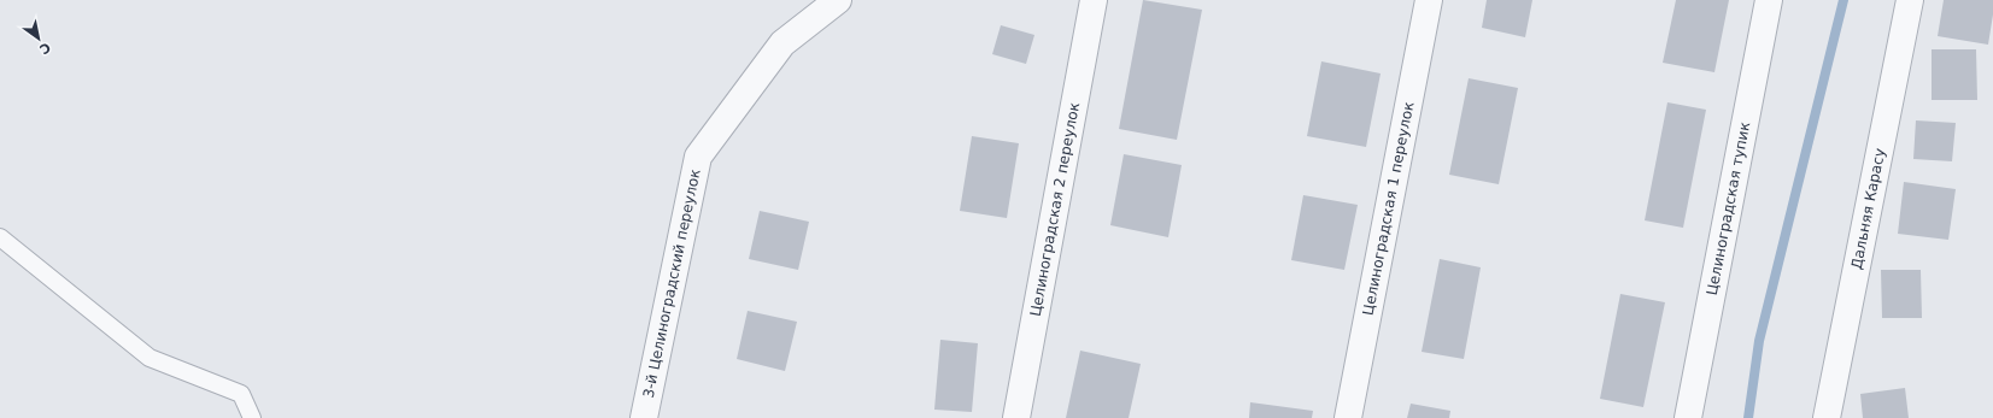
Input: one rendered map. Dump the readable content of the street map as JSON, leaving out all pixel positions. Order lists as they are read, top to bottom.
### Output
{
  "streets": {
    "street": [
      "Целиноградская 2 переулок",
      "Целиноградская 1 переулок",
      "Целиноградская тупик",
      "Дальняя Карасу",
      "3-й Целиноградский переулок"
    ]
  },
  "north": "bottom right"
}
